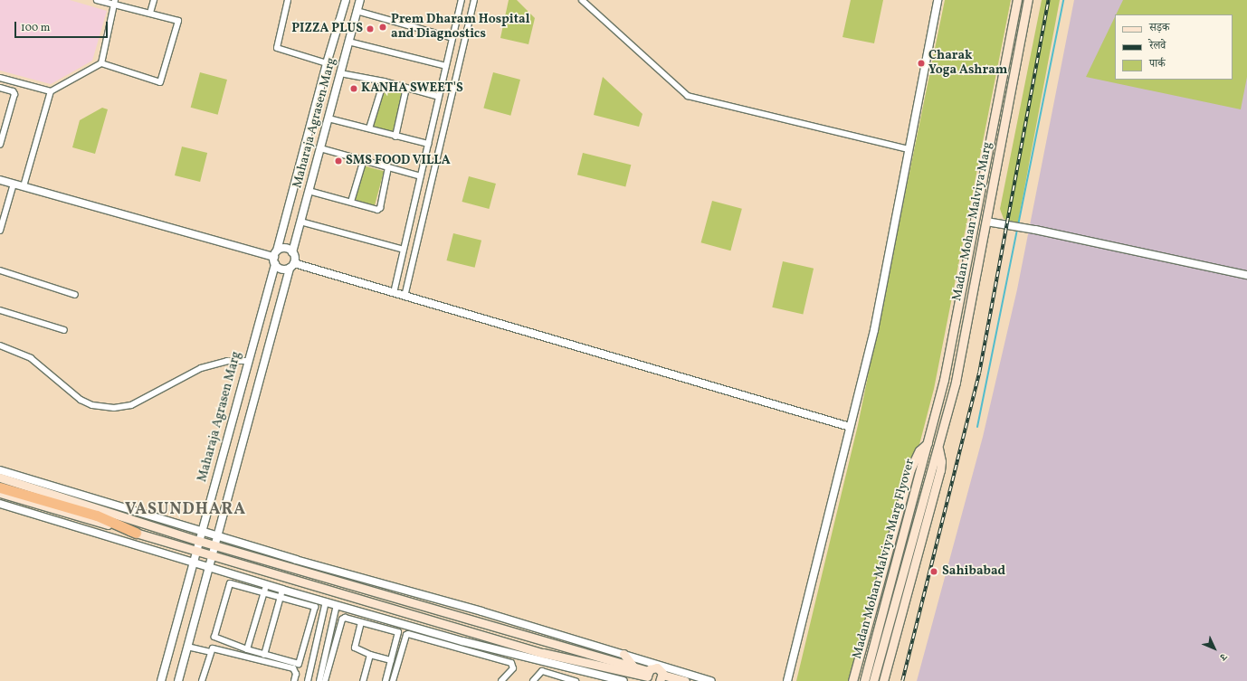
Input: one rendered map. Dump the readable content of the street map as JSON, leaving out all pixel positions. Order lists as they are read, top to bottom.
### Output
{
  "streets": {
    "main road": ["Madan Mohan Malviya Marg", "Madan Mohan Malviya Marg Flyover"],
    "street": ["Maharaja Agrasen Marg"]
  },
  "crossings": [
    ["Madan Mohan Malviya Marg", "Madan Mohan Malviya Marg Flyover"]
  ],
  "districts": ["VASUNDHARA"],
  "places": [
    "Prem Dharam Hospital and Diagnostics",
    "PIZZA PLUS",
    "Charak Yoga Ashram",
    "KANHA SWEET'S",
    "SMS FOOD VILLA",
    "Sahibabad"
  ],
  "legend": ["सड़क", "रेलवे", "पार्क"],
  "scale_bar": "100 m",
  "north": "bottom right"
}
